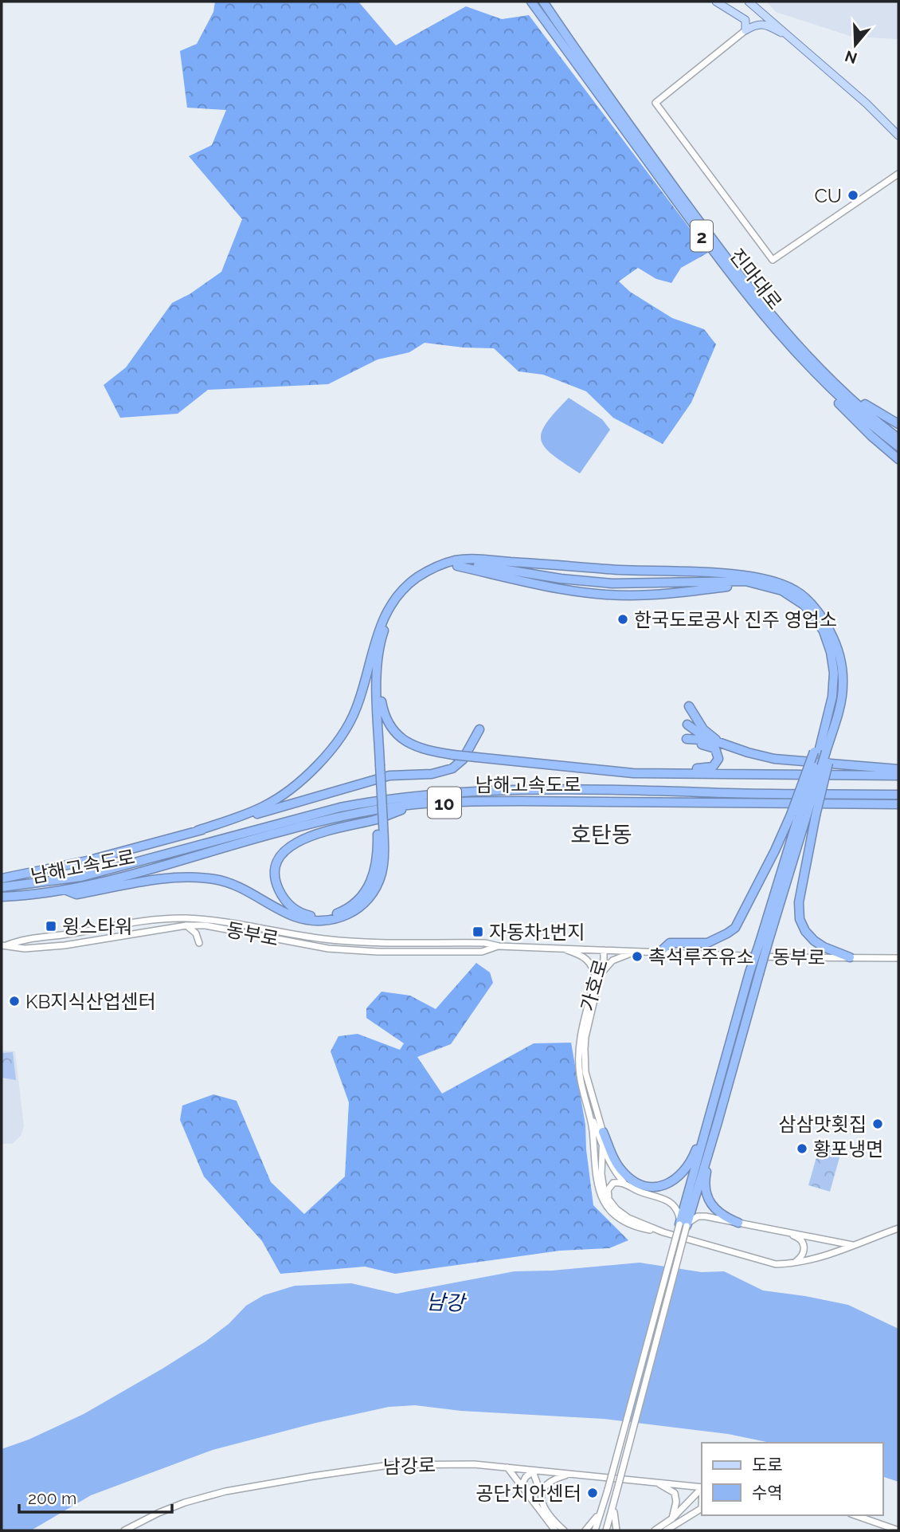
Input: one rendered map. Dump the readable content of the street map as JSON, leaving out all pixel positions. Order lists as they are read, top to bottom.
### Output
{
  "streets": {
    "highway": [
      "2",
      "진마대로",
      "남해고속도로",
      "10"
    ],
    "street": ["동부로", "가호로", "남강로"]
  },
  "crossings": [
    ["동부로", "가호로"]
  ],
  "districts": ["호탄동"],
  "water": ["남강"],
  "places": {
    "other": [
      "CU",
      "한국도로공사 진주 영업소",
      "촉석루주유소",
      "KB지식산업센터",
      "삼삼맛횟집",
      "황포냉면",
      "공단치안센터"
    ],
    "transit": ["윙스타워", "자동차1번지"]
  },
  "legend": ["도로", "수역"],
  "scale_bar": "200 m",
  "north": "bottom"
}
